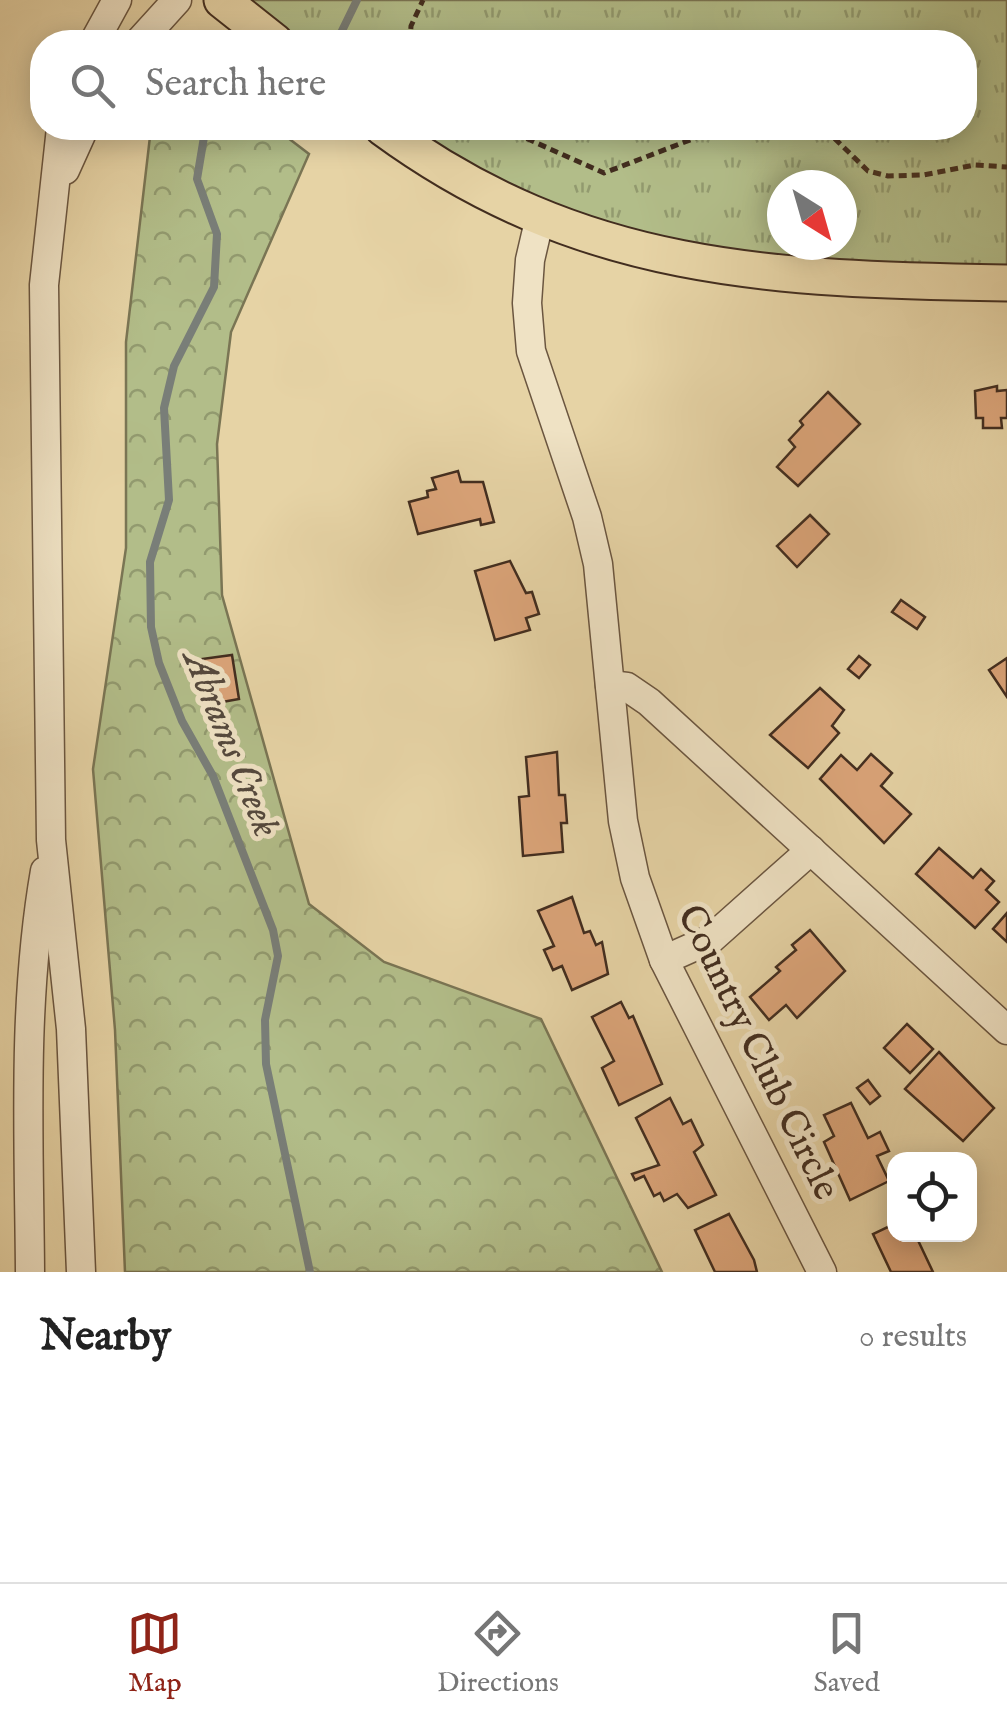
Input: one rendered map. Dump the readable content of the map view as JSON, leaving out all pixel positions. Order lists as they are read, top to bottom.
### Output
{
  "streets": {
    "street": ["Country Club Circle"]
  },
  "water": ["Abrams Creek"],
  "north": "bottom right",
  "page": {
    "search": "Search here",
    "heading": ["Nearby", "0 results"],
    "nav": ["Map", "Directions", "Saved"]
  }
}
